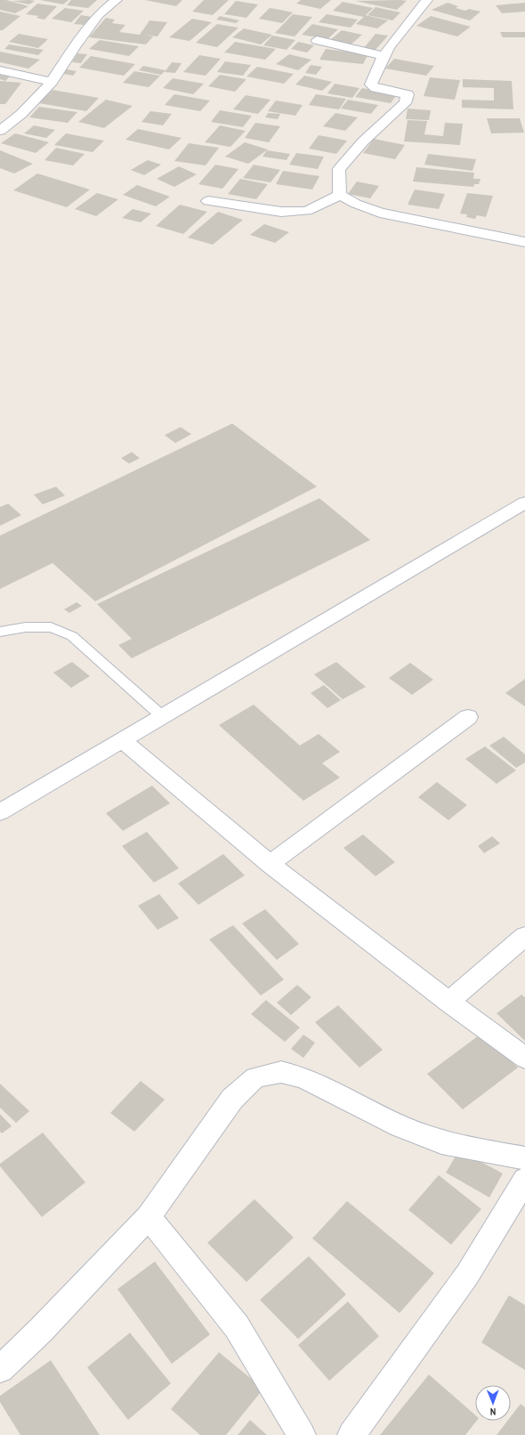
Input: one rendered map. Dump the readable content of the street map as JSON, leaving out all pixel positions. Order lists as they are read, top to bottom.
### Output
{
  "north": "bottom"
}
